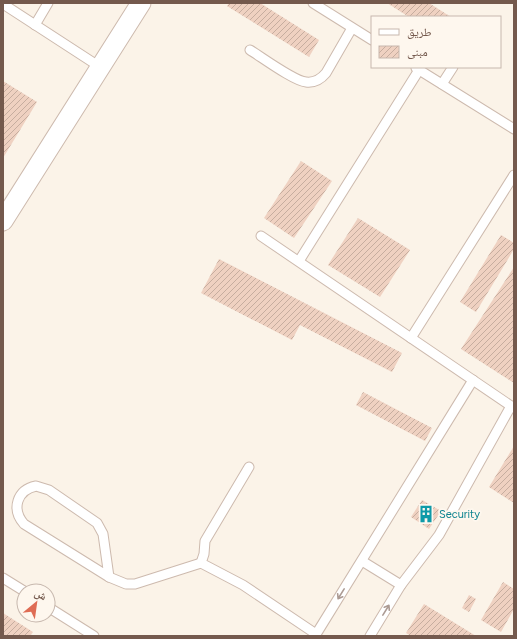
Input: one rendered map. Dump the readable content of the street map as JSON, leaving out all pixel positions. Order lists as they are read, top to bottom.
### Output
{
  "places": {
    "building": ["Security"]
  },
  "legend": ["طريق", "مبنى"],
  "north": "top right"
}
